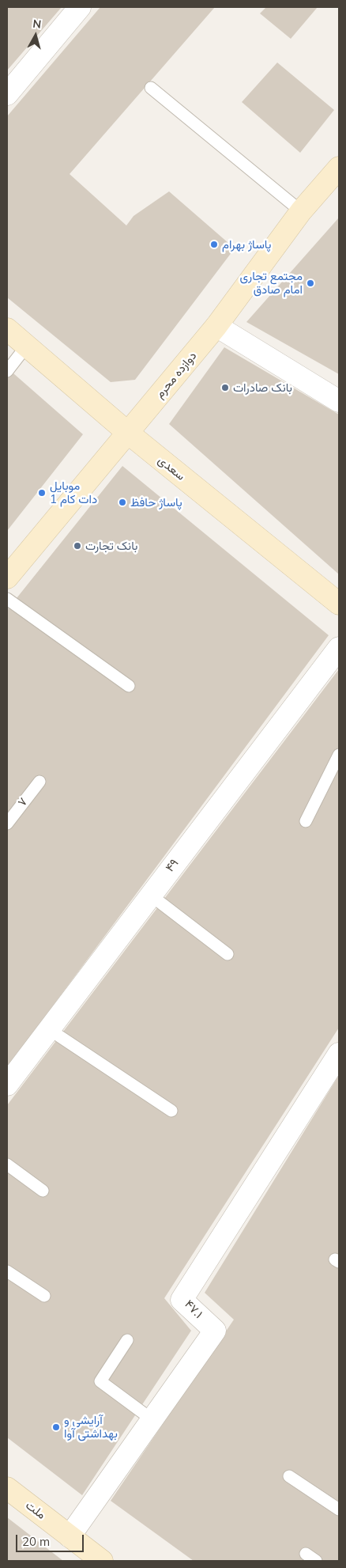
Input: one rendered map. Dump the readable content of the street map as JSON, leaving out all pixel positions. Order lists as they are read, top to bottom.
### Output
{
  "streets": {
    "main road": ["دوازده محرم", "سعدی", "ملت"],
    "street": ["۴۹", "۴۷.۱"],
    "lane": ["۷"]
  },
  "crossings": [
    ["دوازده محرم", "سعدی"],
    ["۴۷.۱", "ملت"]
  ],
  "places": [
    "پاساژ بهرام",
    "مجتمع تجاری امام صادق",
    "بانک صادرات",
    "موبایل دات کام 1",
    "پاساژ حافظ",
    "بانک تجارت",
    "آرایشی و بهداشتی آوا"
  ],
  "scale_bar": "20 m",
  "north": "top"
}
